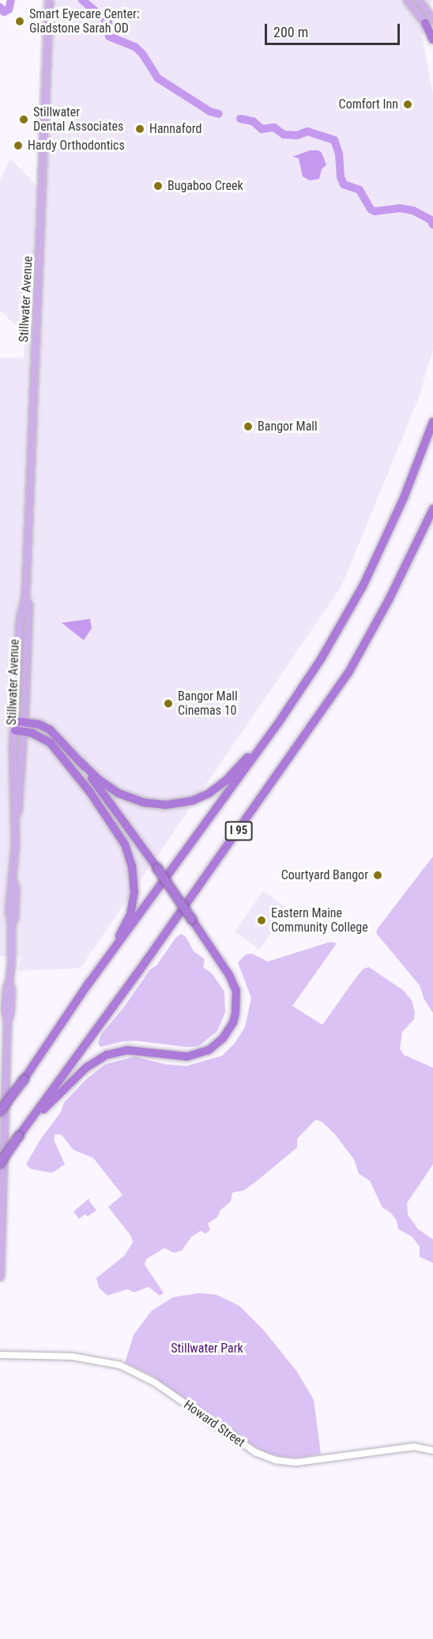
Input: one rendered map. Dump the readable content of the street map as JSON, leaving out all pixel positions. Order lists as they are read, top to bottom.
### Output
{
  "streets": {
    "highway": ["I 95"],
    "main road": ["Stillwater Avenue"],
    "street": ["Howard Street"]
  },
  "parks": ["Stillwater Park"],
  "places": [
    "Smart Eyecare Center: Gladstone Sarah OD",
    "Comfort Inn",
    "Stillwater Dental Associates",
    "Hannaford",
    "Hardy Orthodontics",
    "Bugaboo Creek",
    "Bangor Mall",
    "Bangor Mall Cinemas 10",
    "Courtyard Bangor",
    "Eastern Maine Community College"
  ],
  "scale_bar": "200 m"
}
